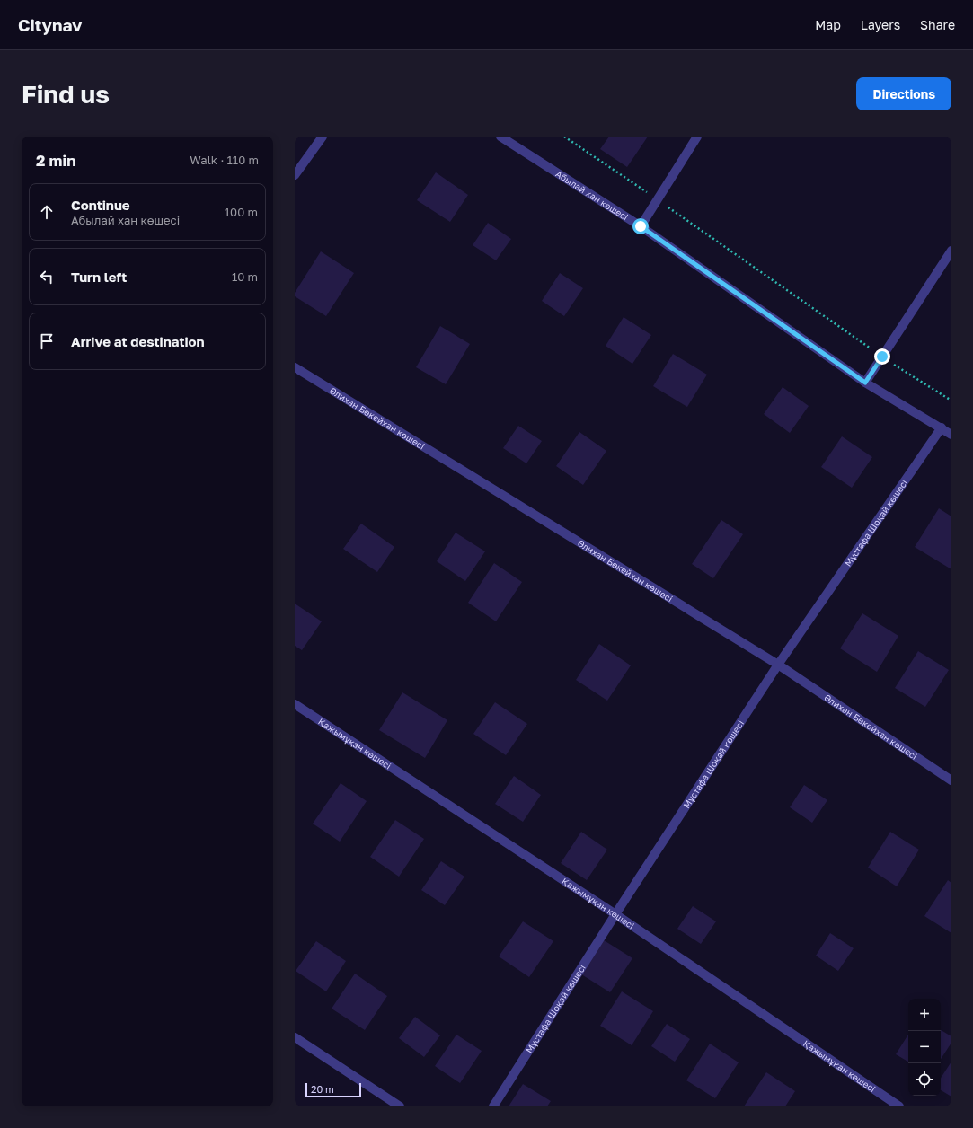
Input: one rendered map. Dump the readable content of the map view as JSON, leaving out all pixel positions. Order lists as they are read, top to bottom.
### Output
{
  "streets": {
    "street": [
      "Абылай хан көшесі",
      "Әлихан Бөкейхан көшесі",
      "Мұстафа Шоқай көшесі",
      "Қажымұқан көшесі"
    ]
  },
  "crossings": [
    ["Абылай хан көшесі", "Мұстафа Шоқай көшесі"],
    ["Әлихан Бөкейхан көшесі", "Мұстафа Шоқай көшесі"],
    ["Мұстафа Шоқай көшесі", "Қажымұқан көшесі"]
  ],
  "scale_bar": "20 m",
  "page": {
    "header": "Citynav",
    "nav": ["Map", "Layers", "Share"],
    "buttons": "Directions",
    "title": "Find us",
    "heading": ["2 min", "Walk · 110 m"],
    "list": [
      ["Continue", "Абылай хан көшесі", "100 m"],
      ["Turn left", "10 m"],
      "Arrive at destination"
    ],
    "map_buttons": ["+", "−"],
    "scale": "20 m"
  }
}
